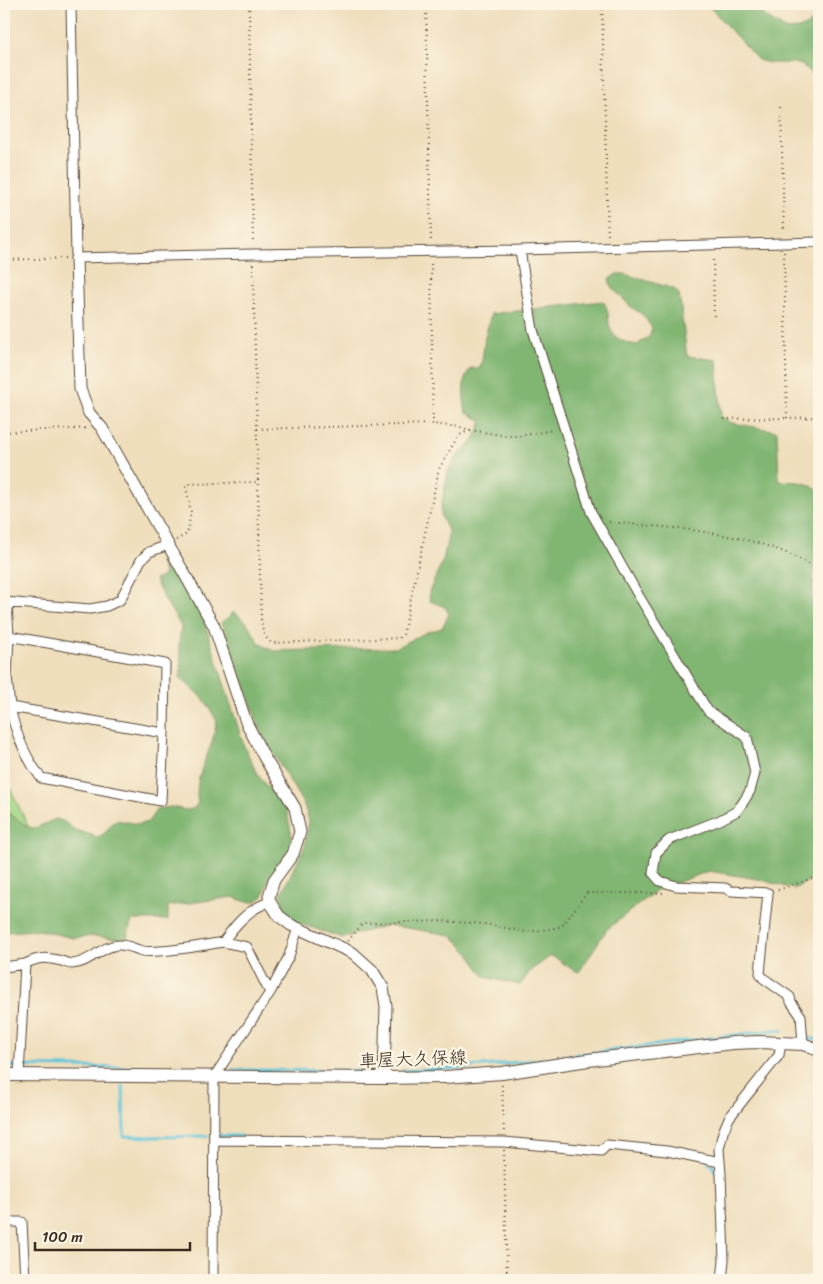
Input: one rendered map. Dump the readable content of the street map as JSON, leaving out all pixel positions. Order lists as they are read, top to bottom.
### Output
{
  "streets": {
    "main road": ["車屋大久保線"]
  },
  "scale_bar": "100 m"
}
